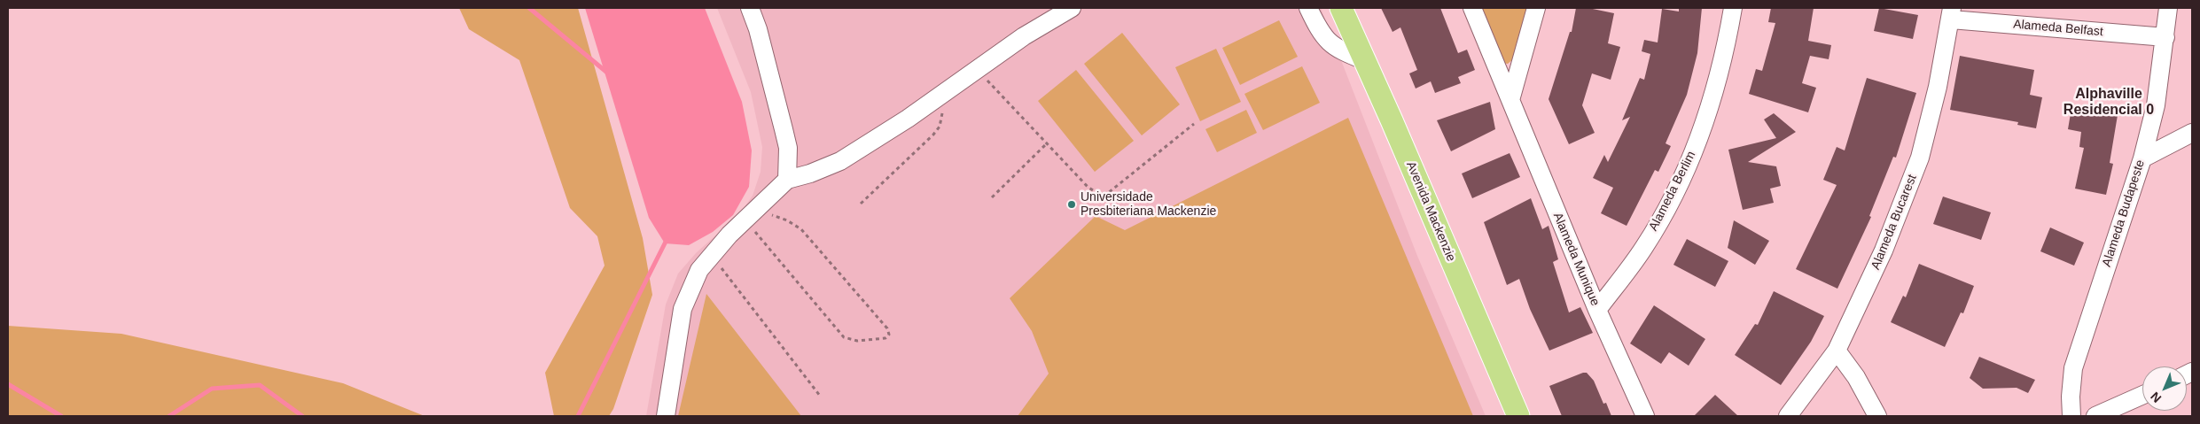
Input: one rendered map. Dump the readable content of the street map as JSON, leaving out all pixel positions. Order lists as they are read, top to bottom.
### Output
{
  "streets": {
    "main road": ["Avenida Mackenzie"],
    "street": [
      "Alameda Belfast",
      "Alameda Berlim",
      "Alameda Budapeste",
      "Alameda Bucarest",
      "Alameda Munique"
    ]
  },
  "crossings": [
    ["Alameda Belfast", "Alameda Budapeste"],
    ["Alameda Belfast", "Alameda Bucarest"],
    ["Alameda Berlim", "Alameda Munique"]
  ],
  "districts": ["Alphaville Residencial 0"],
  "places": ["Universidade Presbiteriana Mackenzie"],
  "north": "bottom left"
}
